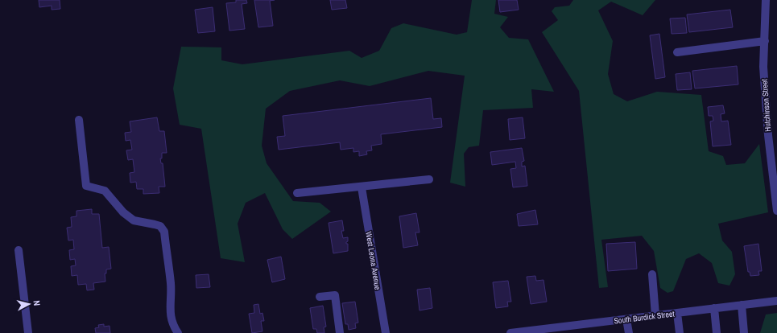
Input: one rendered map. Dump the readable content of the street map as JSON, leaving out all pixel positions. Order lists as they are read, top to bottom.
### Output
{
  "streets": {
    "street": ["Hutchinson Street", "West Leona Avenue", "South Burdick Street"]
  },
  "north": "right"
}
